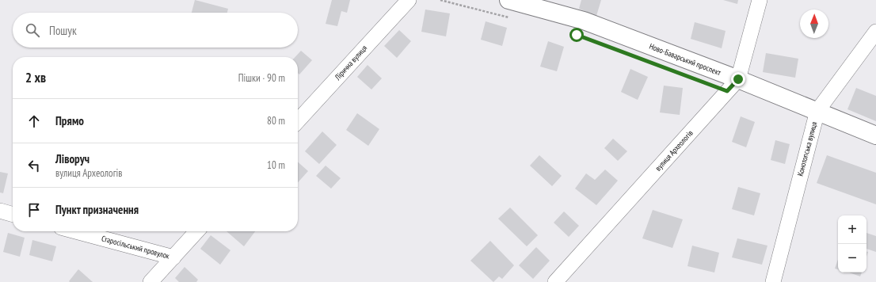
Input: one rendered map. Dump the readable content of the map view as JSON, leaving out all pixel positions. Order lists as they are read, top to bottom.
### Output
{
  "streets": {
    "main road": ["Ново-Баварський проспект"],
    "street": [
      "Лірична вулиця",
      "Конотопська вулиця",
      "вулиця Археологів",
      "Старосільський провулок"
    ]
  },
  "crossings": [
    ["Ново-Баварський проспект", "Конотопська вулиця"],
    ["Ново-Баварський проспект", "вулиця Археологів"]
  ],
  "north": "top",
  "page": {
    "search": "Пошук",
    "heading": ["2 хв", "Пішки · 90 m"],
    "list": [
      ["Прямо", "80 m"],
      ["Ліворуч", "вулиця Археологів", "10 m"],
      "Пункт призначення"
    ],
    "map_buttons": ["+", "−"]
  }
}
